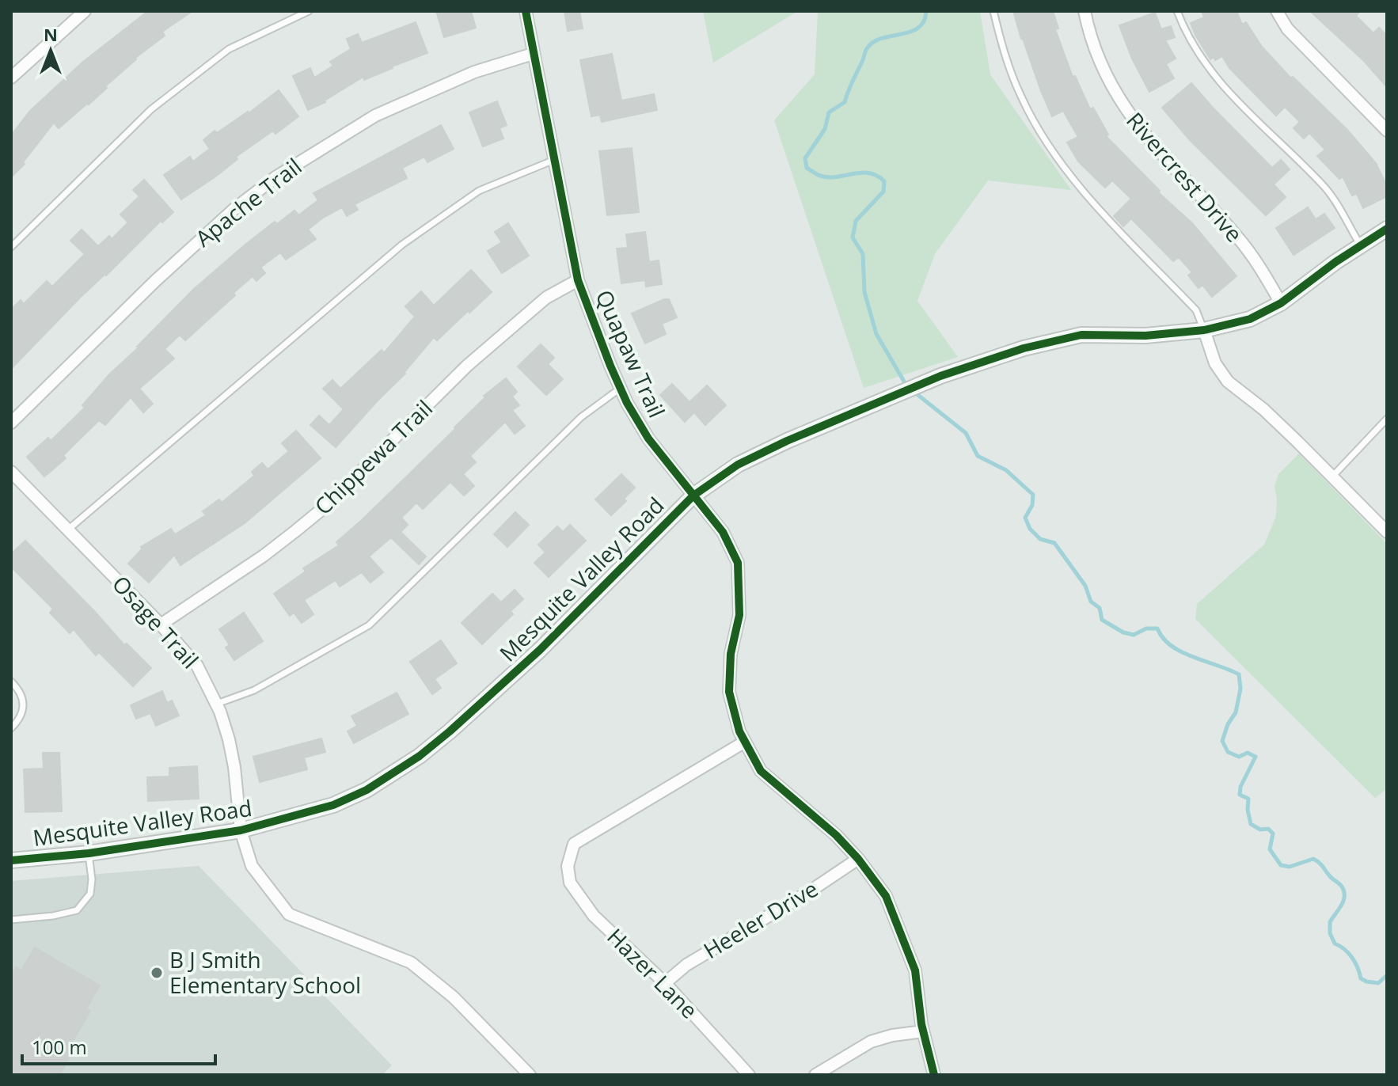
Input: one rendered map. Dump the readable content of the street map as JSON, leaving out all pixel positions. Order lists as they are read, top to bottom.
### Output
{
  "streets": {
    "street": [
      "Rivercrest Drive",
      "Apache Trail",
      "Quapaw Trail",
      "Chippewa Trail",
      "Mesquite Valley Road",
      "Osage Trail",
      "Heeler Drive",
      "Hazer Lane"
    ]
  },
  "crossings": [
    ["Rivercrest Drive", "Mesquite Valley Road"],
    ["Apache Trail", "Quapaw Trail"],
    ["Quapaw Trail", "Chippewa Trail"],
    ["Quapaw Trail", "Mesquite Valley Road"],
    ["Quapaw Trail", "Heeler Drive"],
    ["Quapaw Trail", "Hazer Lane"],
    ["Chippewa Trail", "Osage Trail"],
    ["Mesquite Valley Road", "Osage Trail"],
    ["Heeler Drive", "Hazer Lane"]
  ],
  "places": ["B J Smith Elementary School"],
  "scale_bar": "100 m",
  "north": "top"
}
